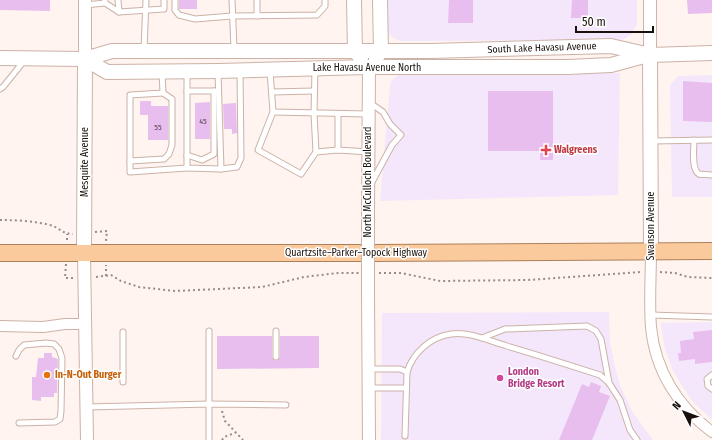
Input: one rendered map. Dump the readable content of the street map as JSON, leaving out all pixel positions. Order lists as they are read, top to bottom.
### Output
{
  "streets": {
    "highway": ["Quartzsite–Parker–Topock Highway"],
    "main road": [
      "South Lake Havasu Avenue",
      "Lake Havasu Avenue North",
      "Mesquite Avenue",
      "Swanson Avenue"
    ],
    "street": ["North McCulloch Boulevard"]
  },
  "crossings": [
    ["South Lake Havasu Avenue", "Lake Havasu Avenue North"],
    ["South Lake Havasu Avenue", "Swanson Avenue"],
    ["Lake Havasu Avenue North", "Mesquite Avenue"],
    ["Lake Havasu Avenue North", "North McCulloch Boulevard"],
    ["Lake Havasu Avenue North", "Swanson Avenue"],
    ["Mesquite Avenue", "Quartzsite–Parker–Topock Highway"],
    ["Swanson Avenue", "Quartzsite–Parker–Topock Highway"]
  ],
  "places": {
    "health": ["Walgreens"],
    "other": ["In-N-Out Burger", "London Bridge Resort"]
  },
  "house_numbers": ["45", "55"],
  "scale_bar": "50 m",
  "north": "top left"
}
